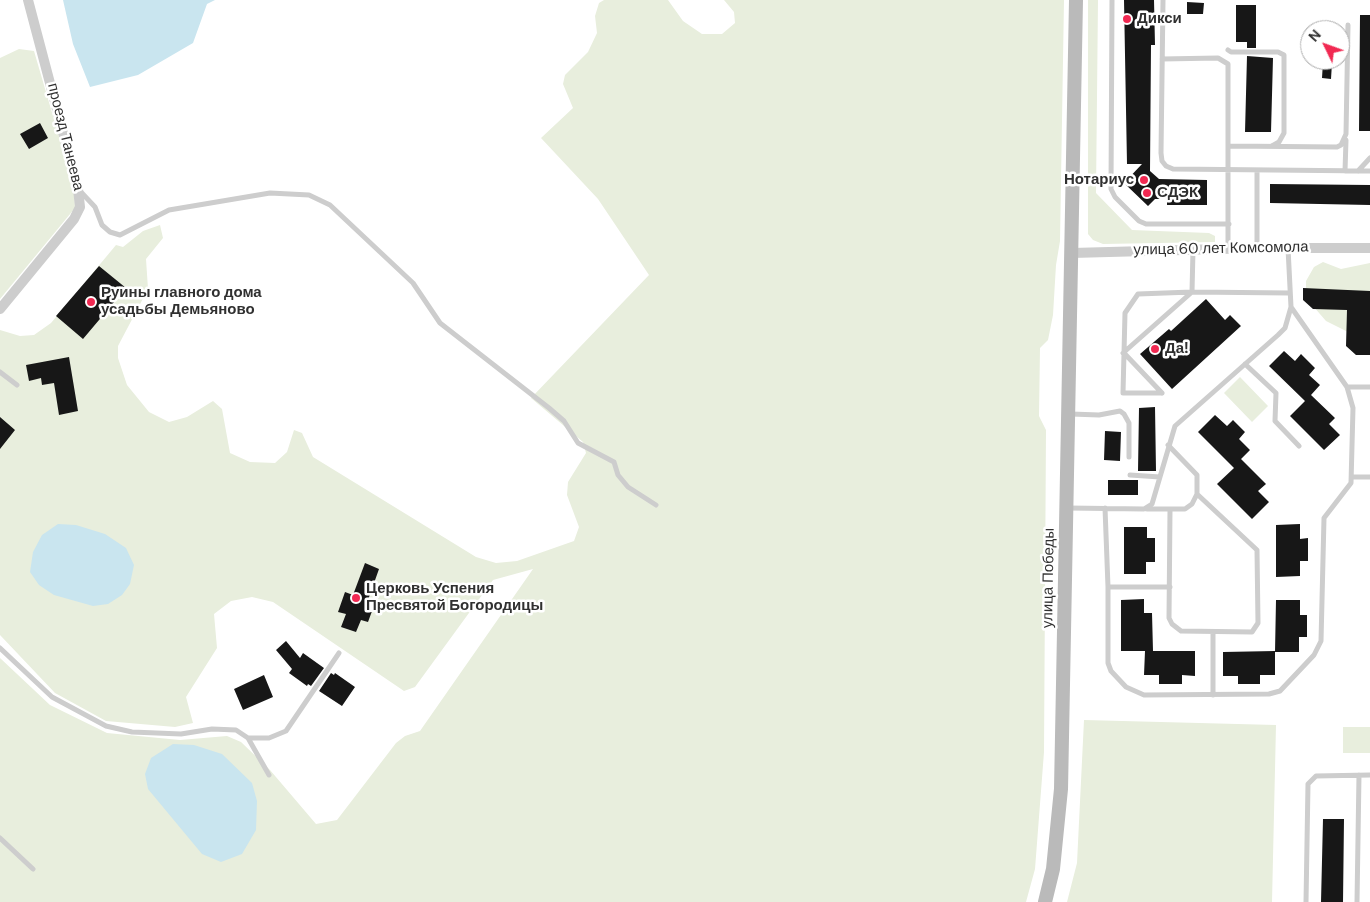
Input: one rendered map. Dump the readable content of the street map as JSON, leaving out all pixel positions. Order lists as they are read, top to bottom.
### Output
{
  "streets": {
    "street": ["проезд Танеева", "улица 60 лет Комсомола", "улица Победы"]
  },
  "crossings": [
    ["улица 60 лет Комсомола", "улица Победы"]
  ],
  "places": [
    "Дикси",
    "Нотариус",
    "СДЭК",
    "Руины главного дома усадьбы Демьяново",
    "Да!",
    "Церковь Успения Пресвятой Богородицы"
  ],
  "north": "top left"
}
